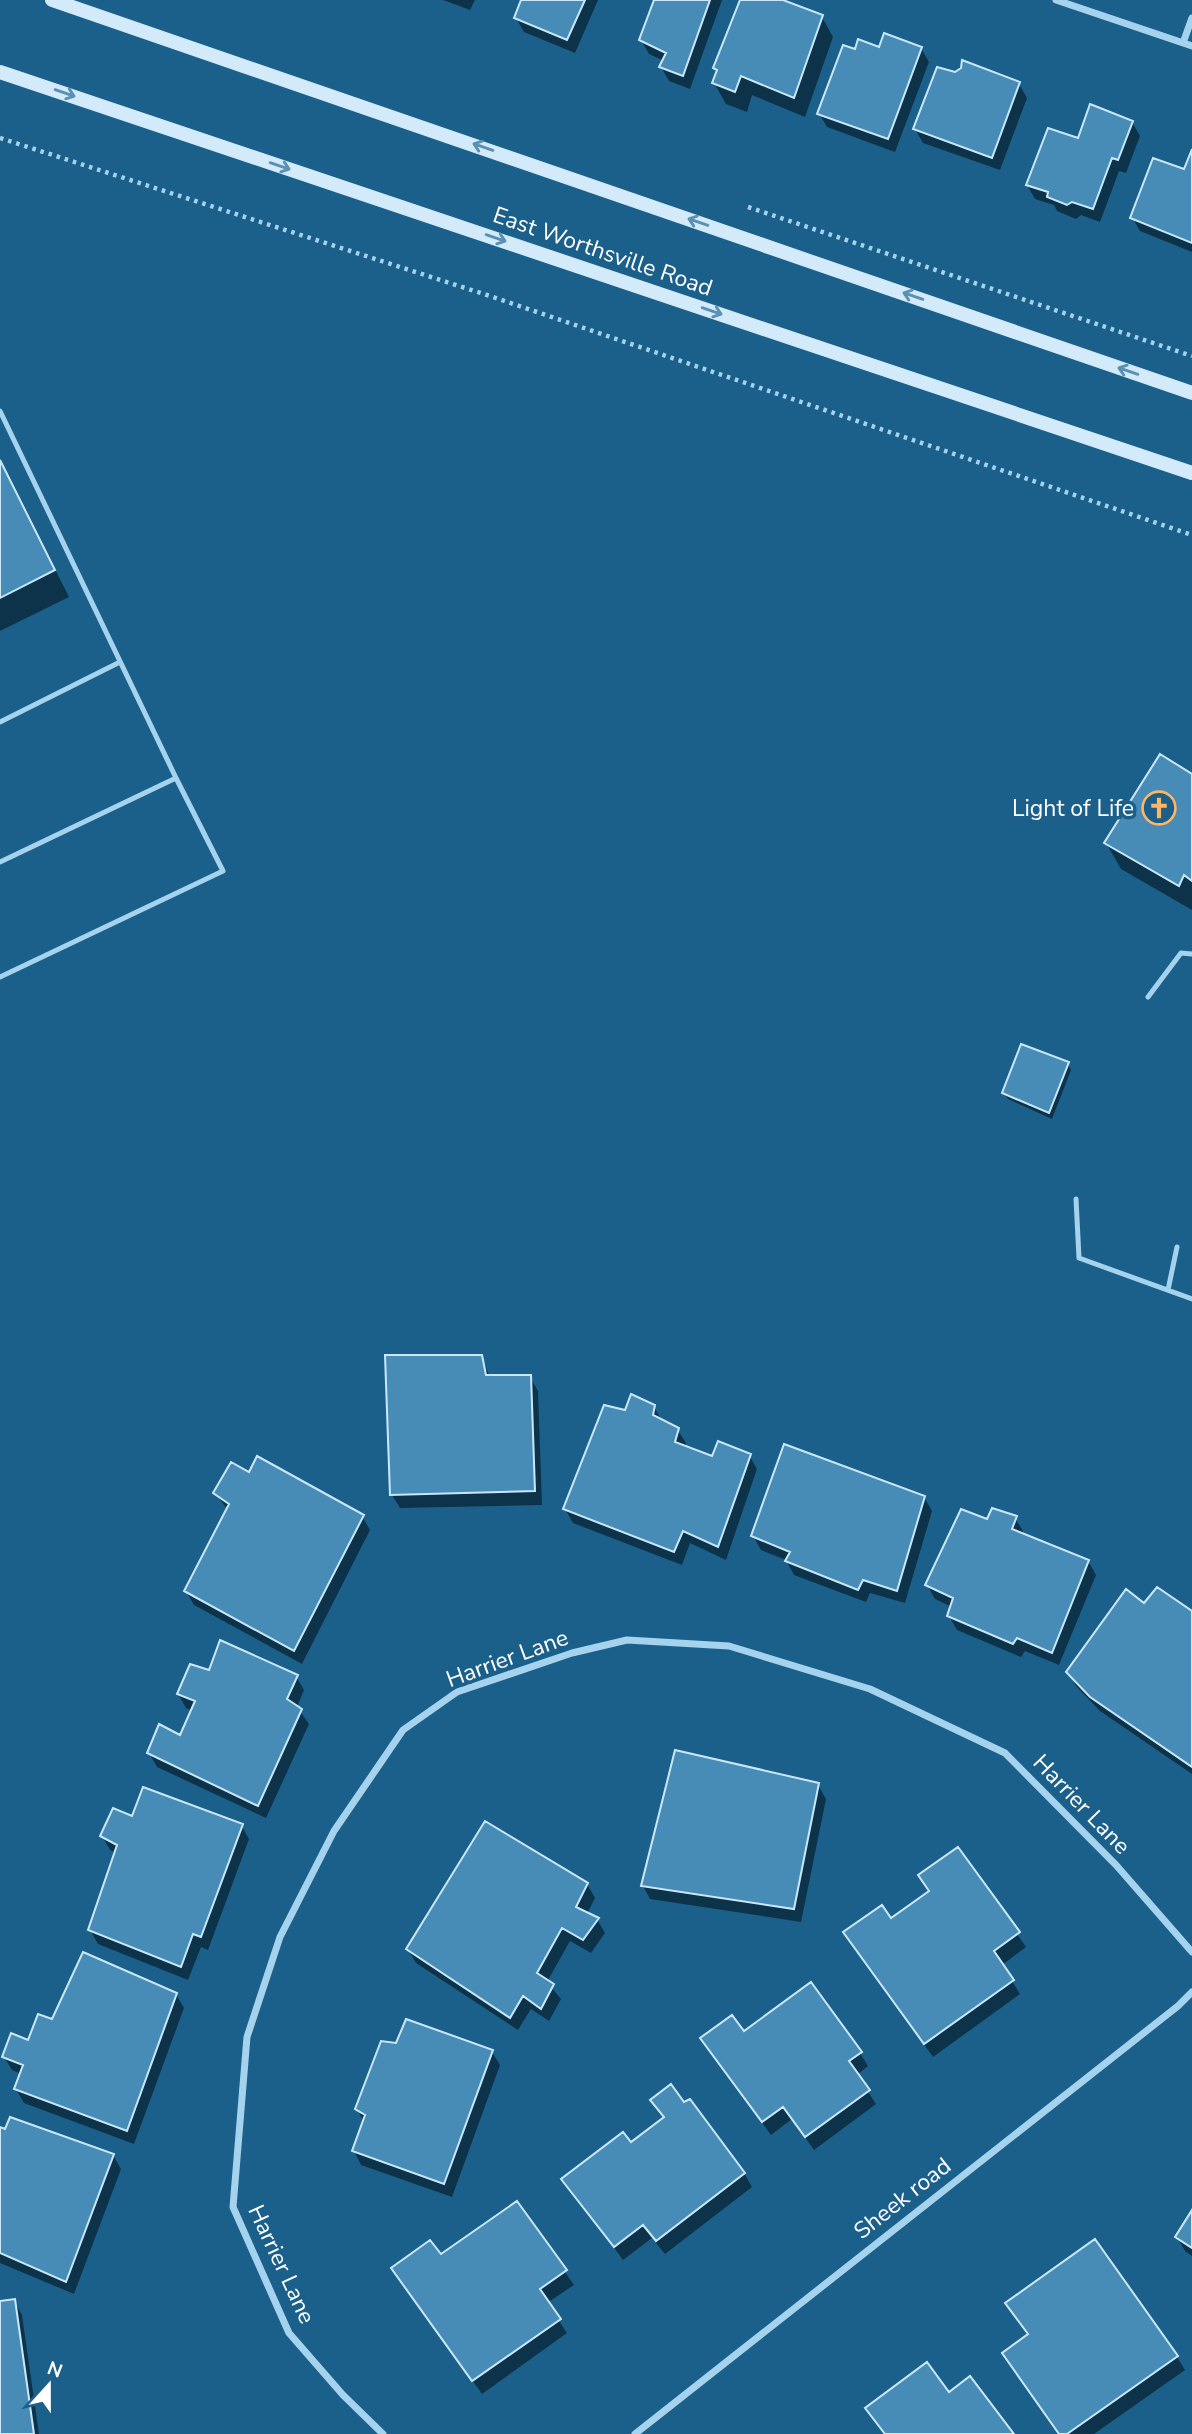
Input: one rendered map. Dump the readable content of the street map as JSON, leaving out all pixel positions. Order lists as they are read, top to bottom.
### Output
{
  "streets": {
    "main road": ["East Worthsville Road"],
    "street": ["Harrier Lane", "Sheek road"]
  },
  "places": {
    "church": ["Light of Life"]
  },
  "north": "top"
}
